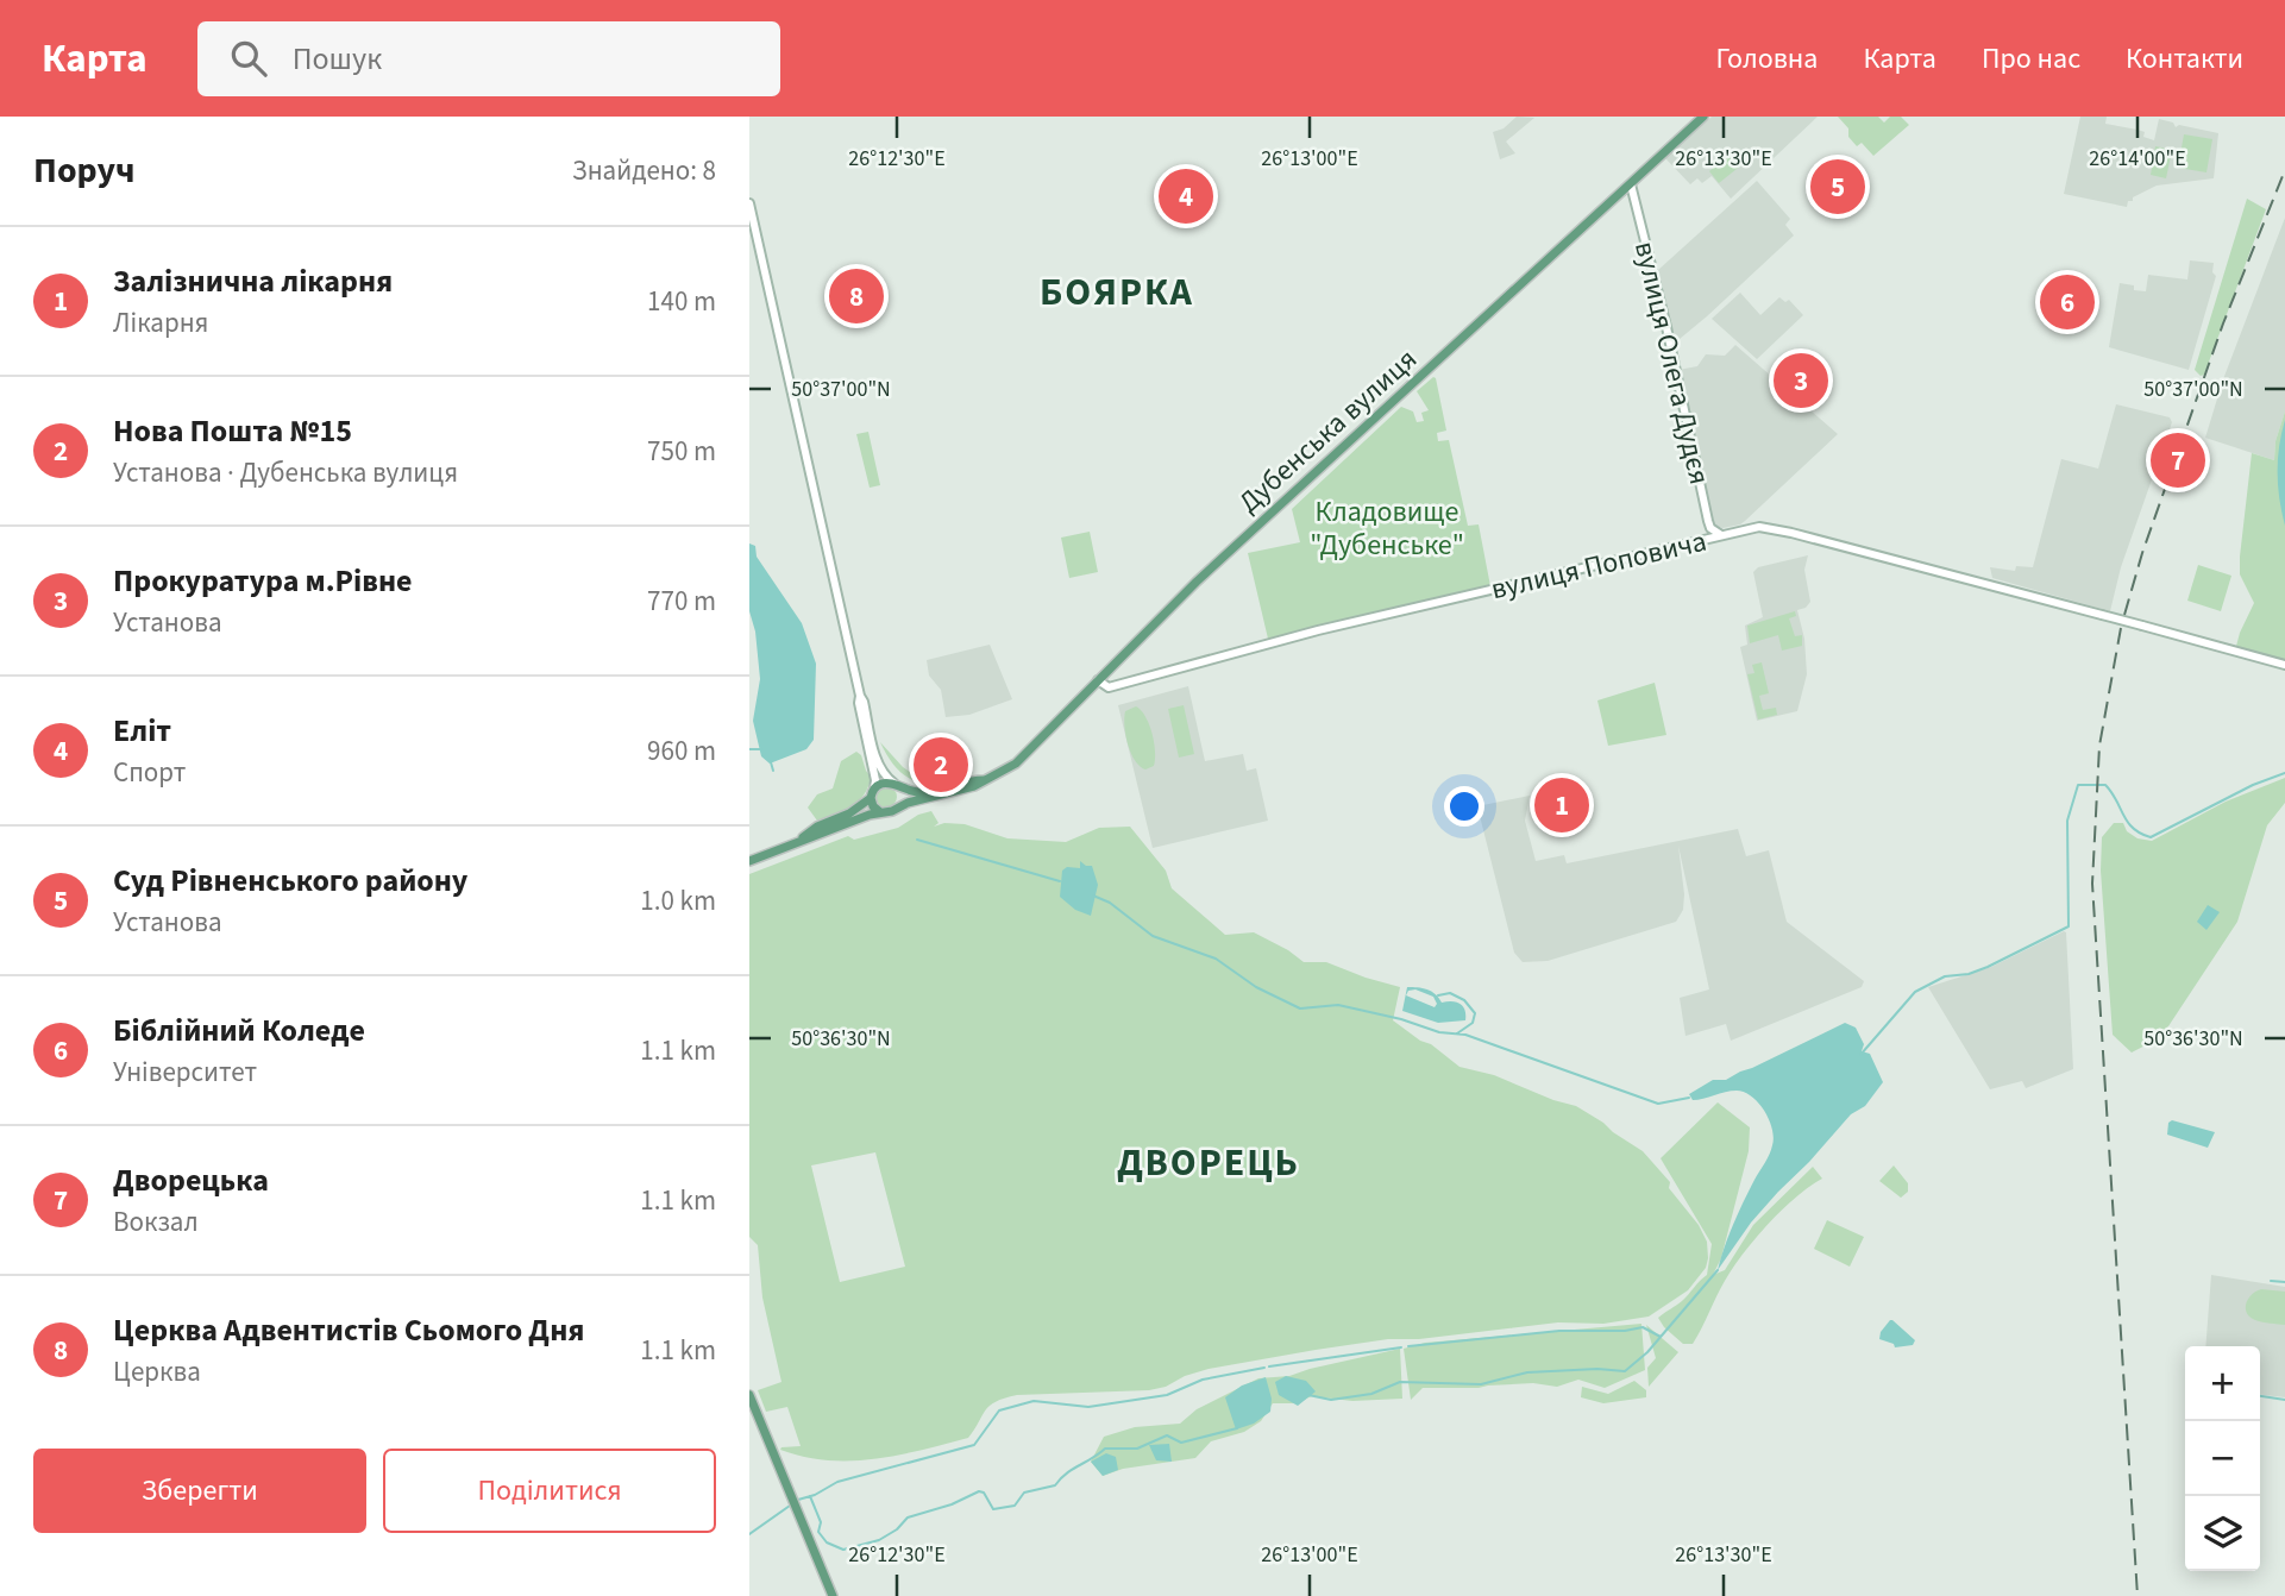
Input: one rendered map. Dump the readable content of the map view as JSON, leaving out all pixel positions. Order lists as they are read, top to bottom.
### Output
{
  "streets": {
    "main road": ["вулиця Олега Дудєя", "Дубенська вулиця", "вулиця Поповича"]
  },
  "crossings": [
    ["вулиця Олега Дудєя", "Дубенська вулиця"],
    ["вулиця Олега Дудєя", "вулиця Поповича"],
    ["Дубенська вулиця", "вулиця Поповича"]
  ],
  "districts": ["БОЯРКА", "ДВОРЕЦЬ"],
  "parks": ["Кладовище \"Дубенське\""],
  "page": {
    "header": "Карта",
    "search": "Пошук",
    "nav": [
      "Головна",
      "Карта",
      "Про нас",
      "Контакти"
    ],
    "heading": ["Поруч", "Знайдено: 8"],
    "pins": [
      "5",
      "4",
      "8",
      "6",
      "3",
      "7",
      "2",
      "1"
    ],
    "list": [
      {
        "mark": "1",
        "name": "Залізнична лікарня",
        "note": "Лікарня",
        "value": "140 m"
      },
      {
        "mark": "2",
        "name": "Нова Пошта №15",
        "note": "Установа · Дубенська вулиця",
        "value": "750 m"
      },
      {
        "mark": "3",
        "name": "Прокуратура м.Рівне",
        "note": "Установа",
        "value": "770 m"
      },
      {
        "mark": "4",
        "name": "Еліт",
        "note": "Спорт",
        "value": "960 m"
      },
      {
        "mark": "5",
        "name": "Суд Рівненського району",
        "note": "Установа",
        "value": "1.0 km"
      },
      {
        "mark": "6",
        "name": "Біблійний Коледе",
        "note": "Університет",
        "value": "1.1 km"
      },
      {
        "mark": "7",
        "name": "Дворецька",
        "note": "Вокзал",
        "value": "1.1 km"
      },
      {
        "mark": "8",
        "name": "Церква Адвентистів Сьомого Дня",
        "note": "Церква",
        "value": "1.1 km"
      }
    ],
    "map_buttons": ["+", "−"],
    "buttons": ["Зберегти", "Поділитися"]
  },
  "coordinates": [
    "26°12'30\"E",
    "26°13'00\"E",
    "26°13'30\"E",
    "26°14'00\"E",
    "50°37'00\"N",
    "50°36'30\"N"
  ]
}
